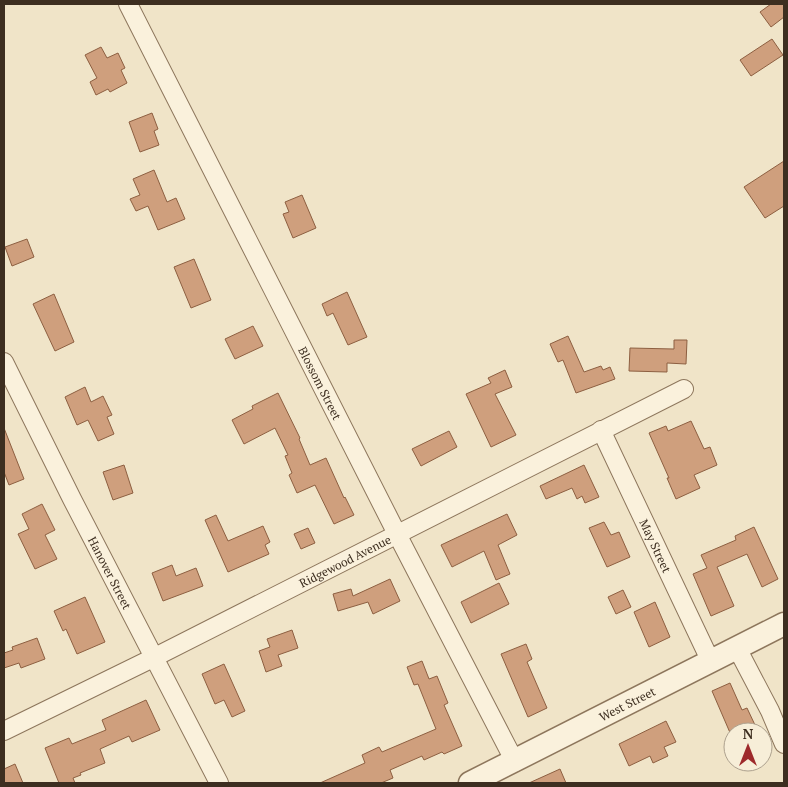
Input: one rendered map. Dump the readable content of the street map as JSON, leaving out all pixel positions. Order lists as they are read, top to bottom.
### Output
{
  "streets": {
    "street": [
      "Blossom Street",
      "May Street",
      "Ridgewood Avenue",
      "Hanover Street",
      "West Street"
    ]
  },
  "crossings": [
    ["Blossom Street", "Ridgewood Avenue"],
    ["Blossom Street", "West Street"],
    ["May Street", "Ridgewood Avenue"],
    ["May Street", "West Street"],
    ["Ridgewood Avenue", "Hanover Street"]
  ],
  "north": "top"
}
